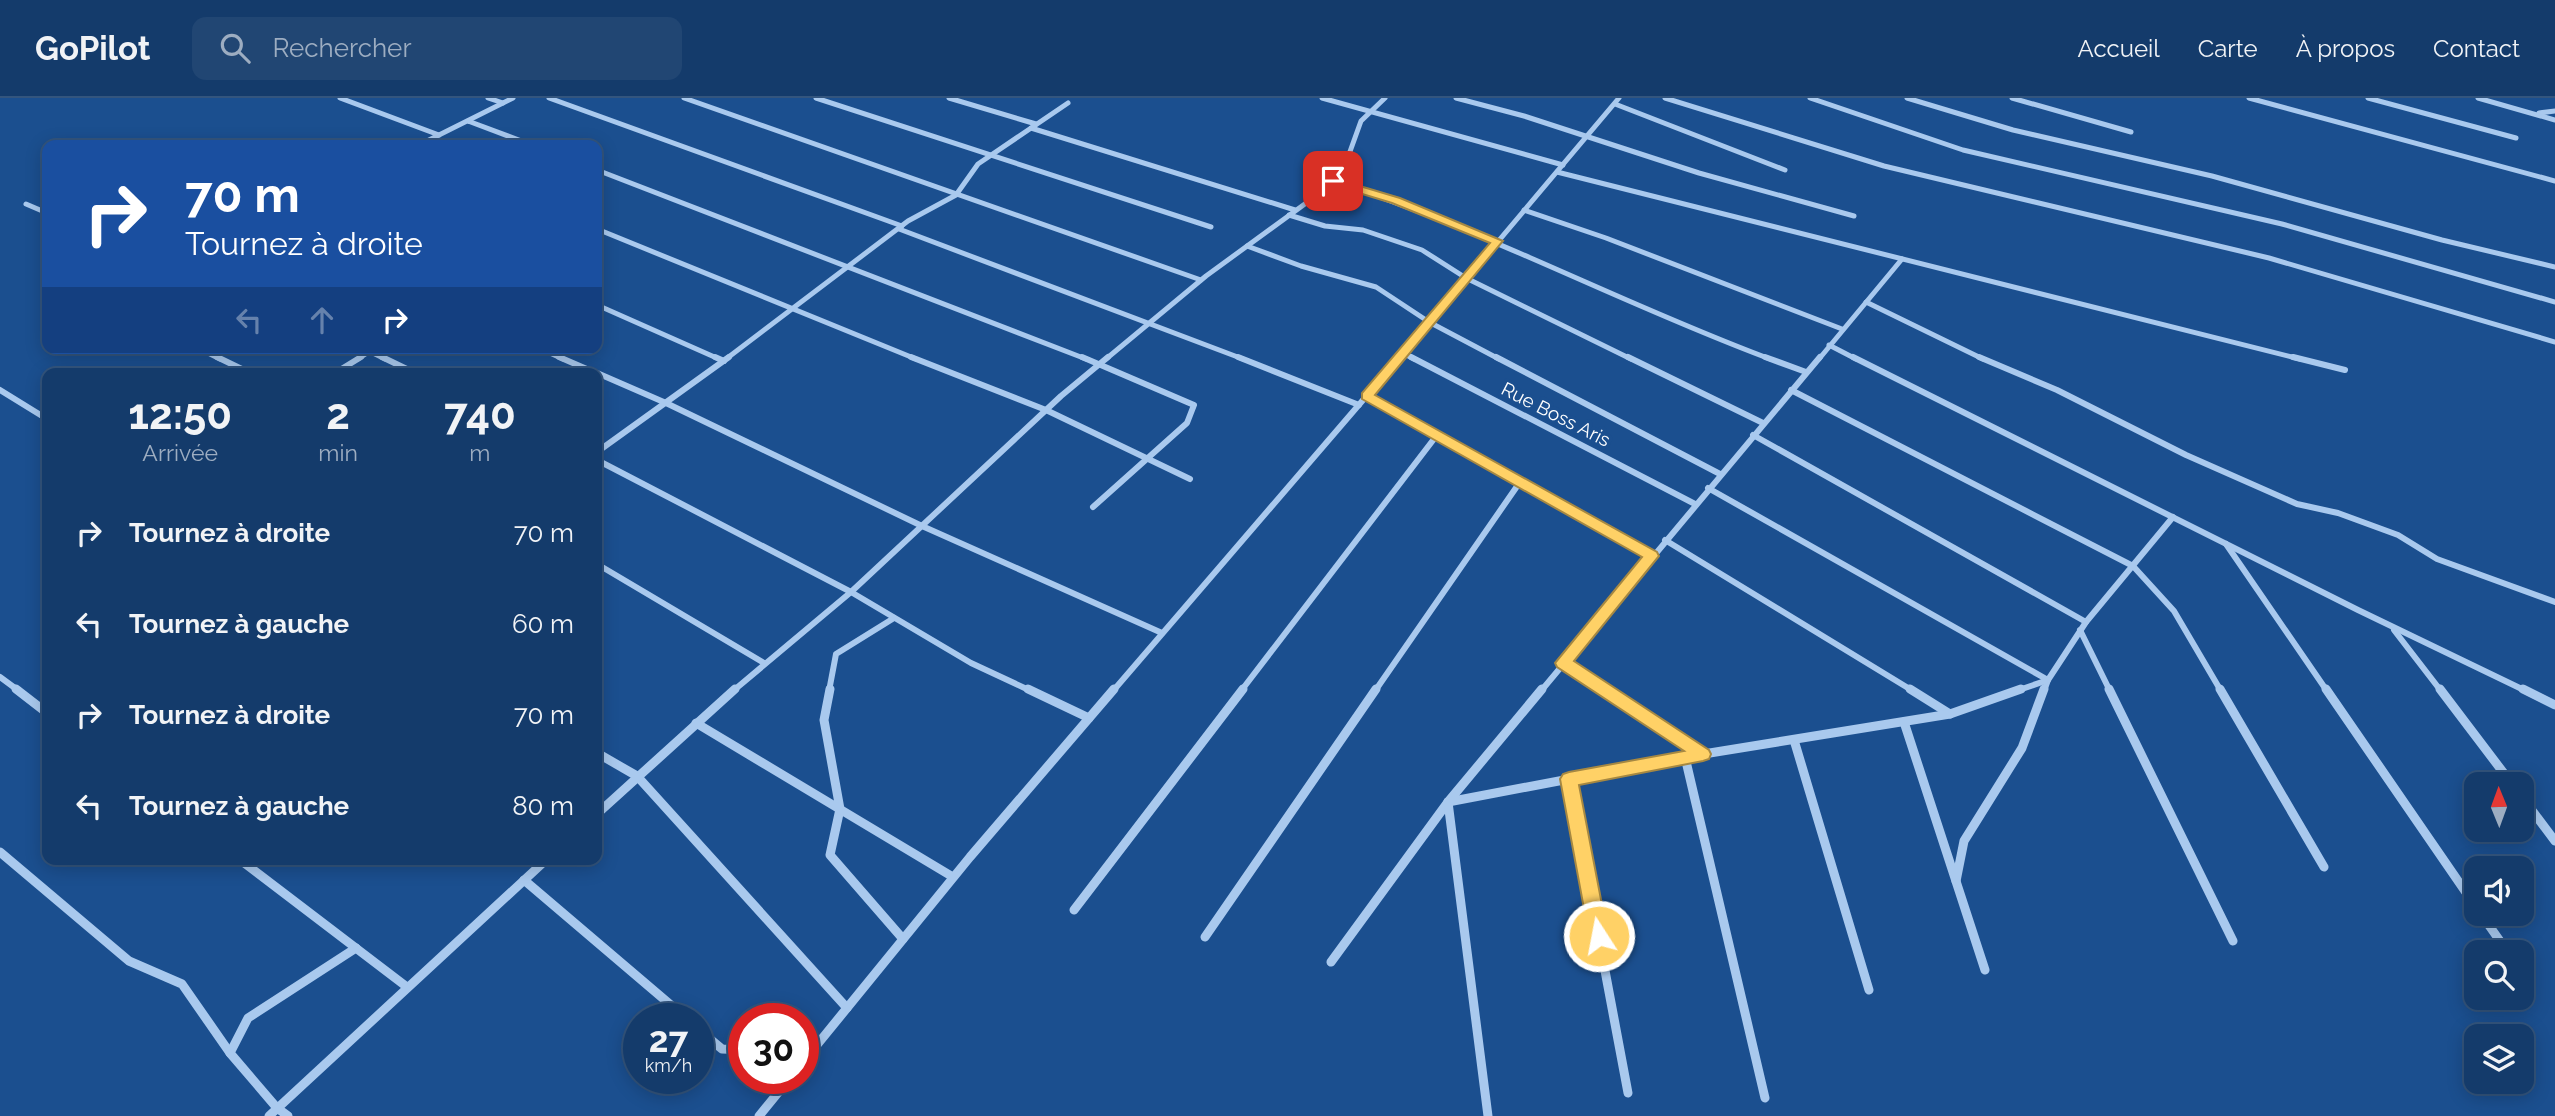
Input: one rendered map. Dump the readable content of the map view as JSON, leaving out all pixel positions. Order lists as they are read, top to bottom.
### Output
{
  "streets": {
    "street": ["Rue Boss Aris"]
  },
  "north": "top",
  "page": {
    "header": "GoPilot",
    "search": "Rechercher",
    "nav": [
      "Accueil",
      "Carte",
      "À propos",
      "Contact"
    ],
    "turn": ["70 m", "Tournez à droite"],
    "eta": [
      "12:50",
      "Arrivée",
      "2",
      "min",
      "740",
      "m"
    ],
    "list": [
      {
        "name": "Tournez à droite",
        "value": "70 m"
      },
      {
        "name": "Tournez à gauche",
        "value": "60 m"
      },
      {
        "name": "Tournez à droite",
        "value": "70 m"
      },
      {
        "name": "Tournez à gauche",
        "value": "80 m"
      }
    ],
    "speed": "27 km/h",
    "limit": "30"
  }
}
